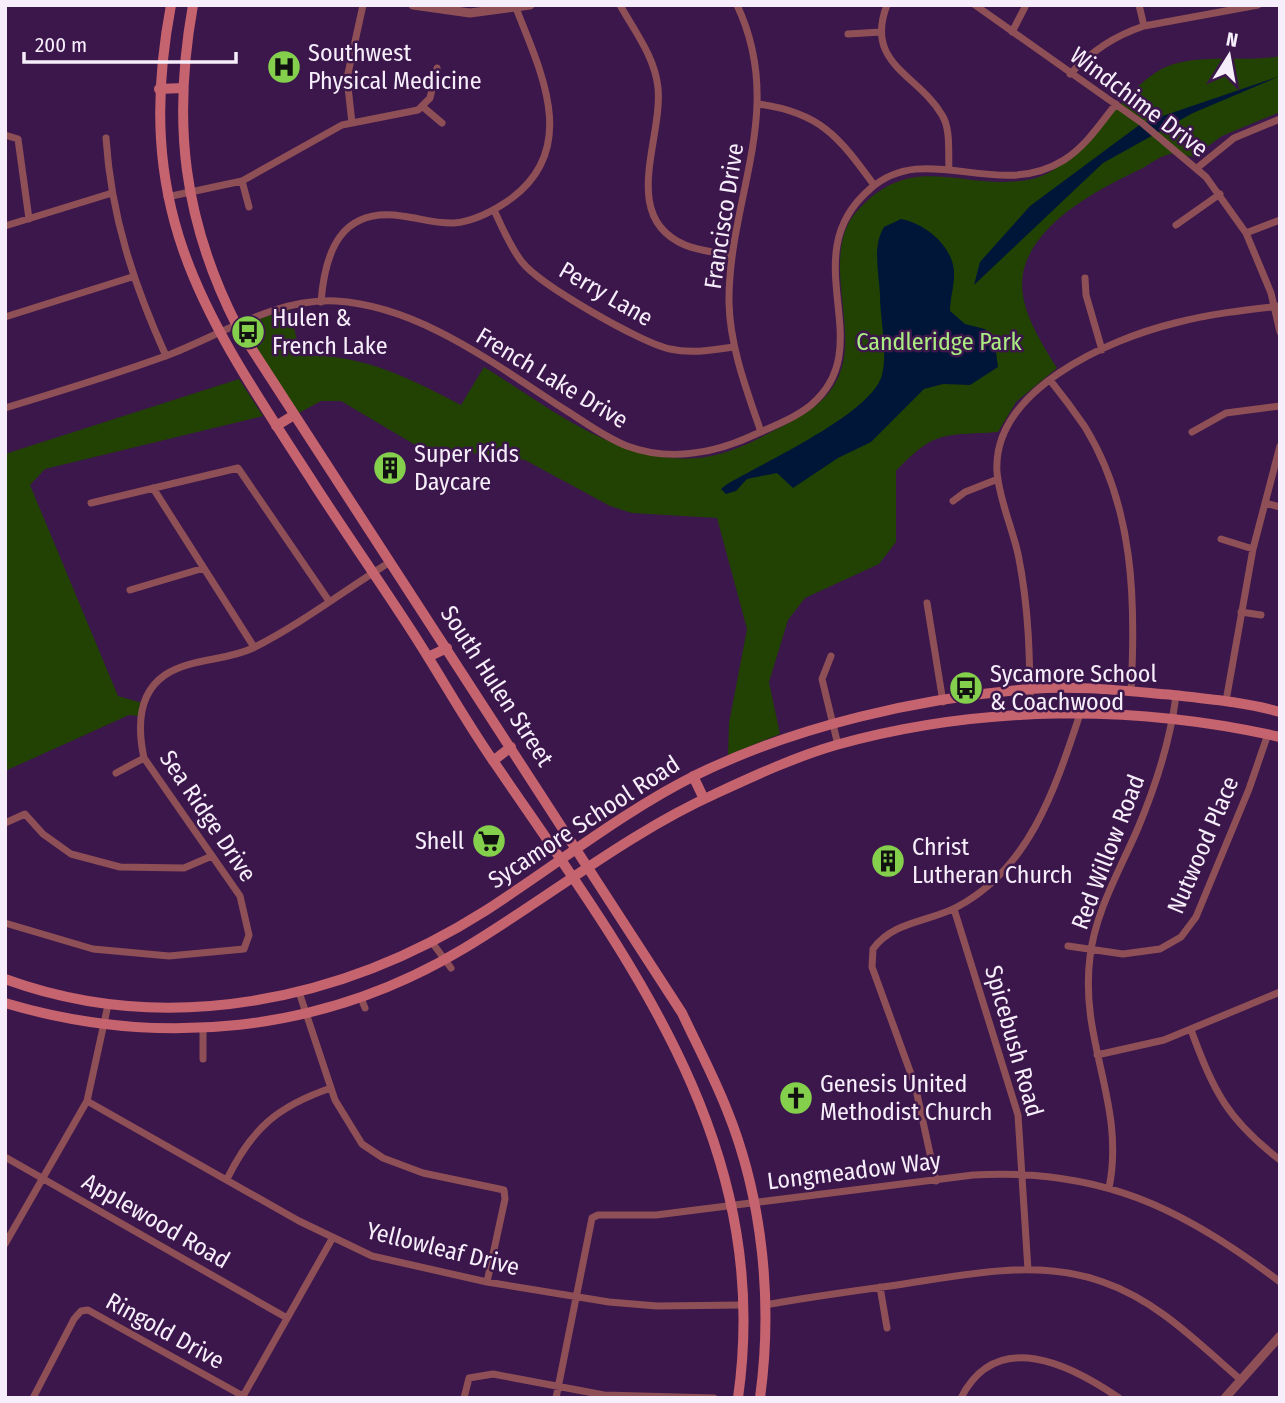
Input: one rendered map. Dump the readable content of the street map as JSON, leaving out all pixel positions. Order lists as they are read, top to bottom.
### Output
{
  "streets": {
    "main road": ["South Hulen Street", "Sycamore School Road"],
    "street": [
      "Windchime Drive",
      "Francisco Drive",
      "Perry Lane",
      "French Lake Drive",
      "Sea Ridge Drive",
      "Nutwood Place",
      "Red Willow Road",
      "Spicebush Road",
      "Longmeadow Way",
      "Applewood Road",
      "Yellowleaf Drive",
      "Ringold Drive"
    ]
  },
  "crossings": [
    ["Windchime Drive", "French Lake Drive"],
    ["Francisco Drive", "Perry Lane"],
    ["Francisco Drive", "French Lake Drive"],
    ["French Lake Drive", "South Hulen Street"],
    ["South Hulen Street", "Sea Ridge Drive"],
    ["South Hulen Street", "Sycamore School Road"],
    ["South Hulen Street", "Longmeadow Way"],
    ["South Hulen Street", "Yellowleaf Drive"],
    ["Sycamore School Road", "Nutwood Place"],
    ["Sycamore School Road", "Red Willow Road"],
    ["Nutwood Place", "Red Willow Road"],
    ["Red Willow Road", "Longmeadow Way"],
    ["Spicebush Road", "Longmeadow Way"],
    ["Longmeadow Way", "Yellowleaf Drive"]
  ],
  "parks": ["Candleridge Park"],
  "places": {
    "hospital": ["Southwest Physical Medicine"],
    "bus stop": ["Hulen & French Lake", "Sycamore School & Coachwood"],
    "building": ["Super Kids Daycare", "Christ Lutheran Church"],
    "supermarket": ["Shell"],
    "church": ["Genesis United Methodist Church"]
  },
  "scale_bar": "200 m",
  "north": "top"
}
